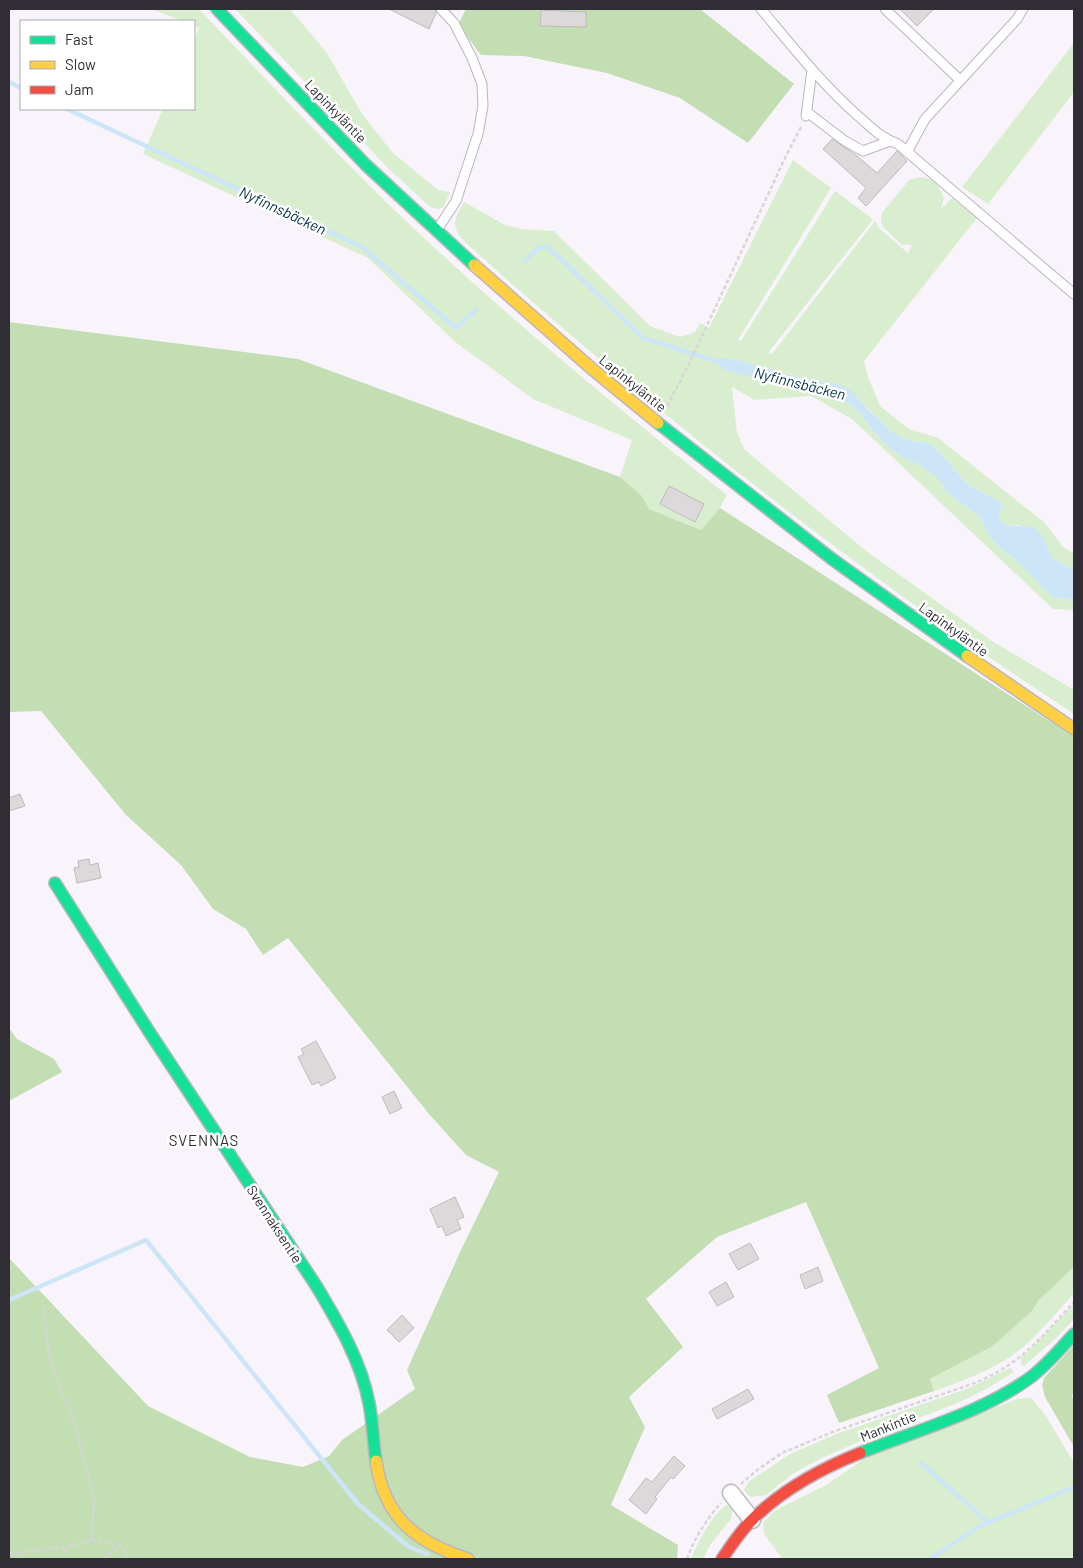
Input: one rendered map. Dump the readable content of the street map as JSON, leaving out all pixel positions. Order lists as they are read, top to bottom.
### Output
{
  "streets": {
    "street": ["Lapinkyläntie", "Svennaksentie", "Mankintie"]
  },
  "districts": ["SVENNAS"],
  "water": ["Nyfinnsbäcken"],
  "legend": ["Fast", "Slow", "Jam"]
}
